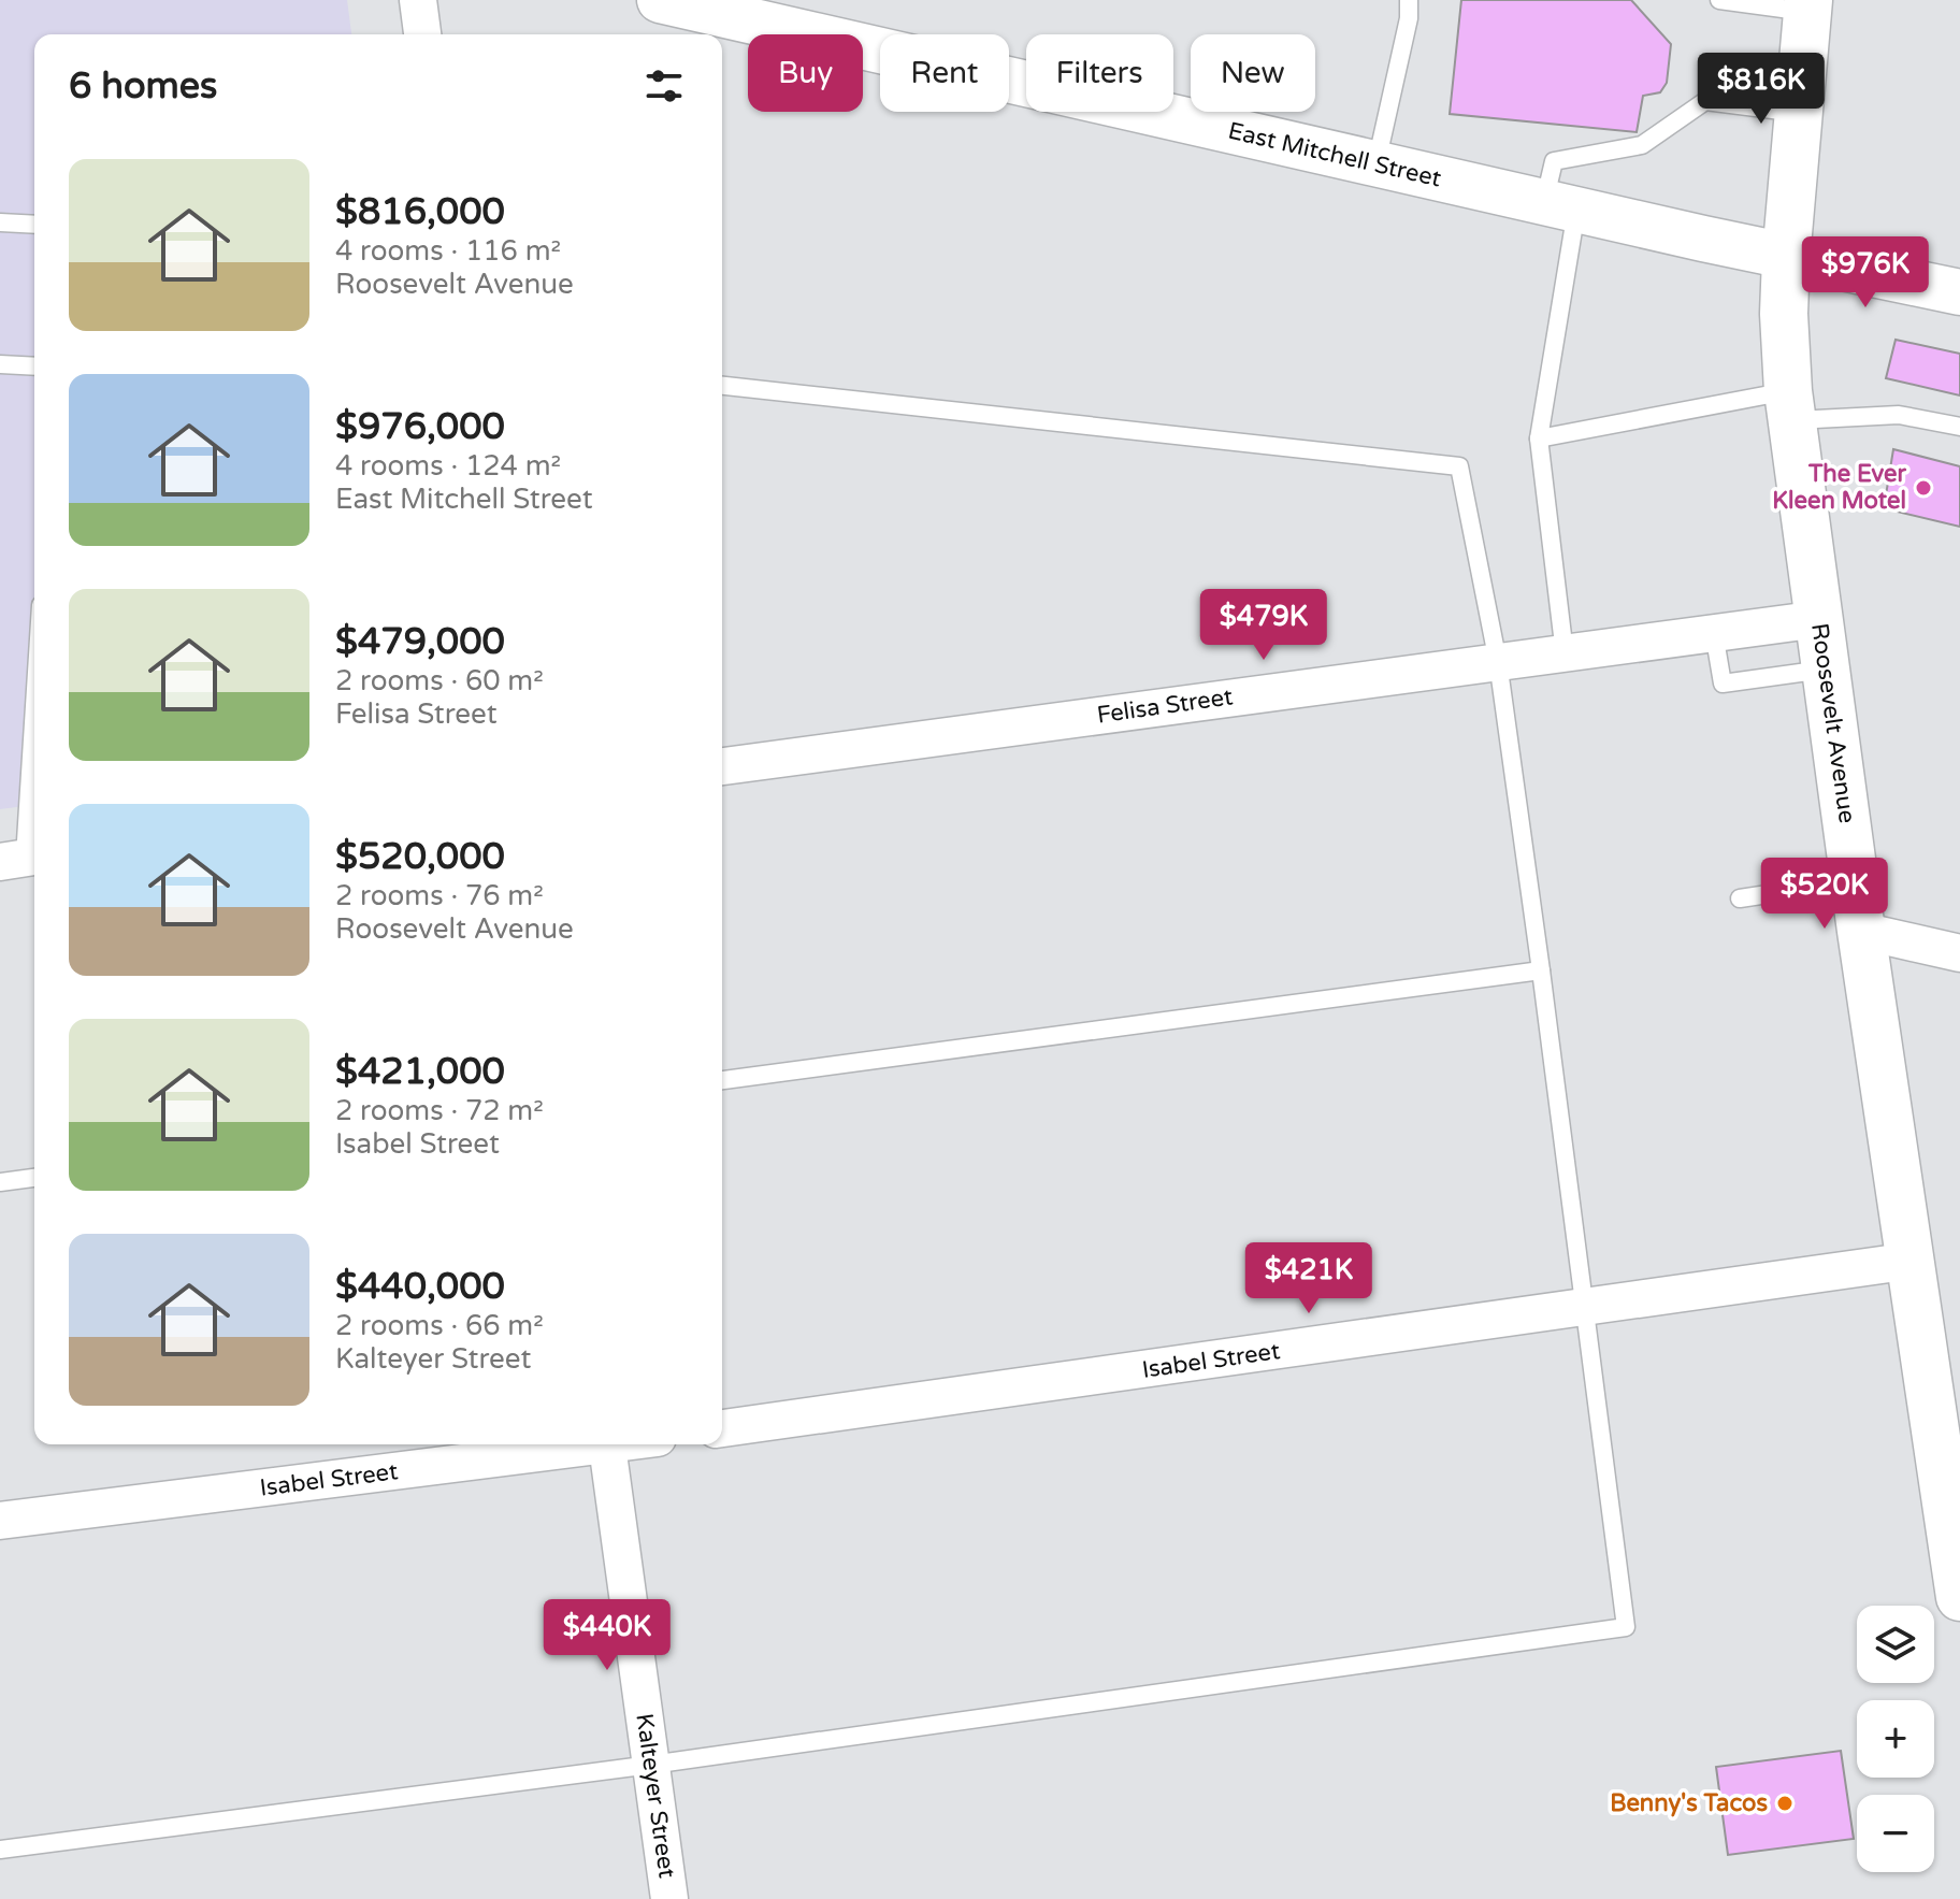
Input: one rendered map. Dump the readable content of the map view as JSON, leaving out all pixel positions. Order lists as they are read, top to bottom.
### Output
{
  "streets": {
    "main road": ["Roosevelt Avenue"],
    "street": [
      "East Mitchell Street",
      "Felisa Street",
      "Isabel Street",
      "Kalteyer Street"
    ]
  },
  "crossings": [
    ["East Mitchell Street", "Roosevelt Avenue"],
    ["Felisa Street", "Roosevelt Avenue"],
    ["Roosevelt Avenue", "Isabel Street"]
  ],
  "places": ["The Ever Kleen Motel", "Benny's Tacos"],
  "page": {
    "chip": [
      "Buy",
      "Rent",
      "Filters",
      "New"
    ],
    "heading": "6 homes",
    "price": [
      "$816K",
      "$976K",
      "$479K",
      "$520K",
      "$421K",
      "$440K"
    ],
    "list": [
      {
        "name": "$816,000",
        "note": "4 rooms · 116 m² · Roosevelt Avenue"
      },
      {
        "name": "$976,000",
        "note": "4 rooms · 124 m² · East Mitchell Street"
      },
      {
        "name": "$479,000",
        "note": "2 rooms · 60 m² · Felisa Street"
      },
      {
        "name": "$520,000",
        "note": "2 rooms · 76 m² · Roosevelt Avenue"
      },
      {
        "name": "$421,000",
        "note": "2 rooms · 72 m² · Isabel Street"
      },
      {
        "name": "$440,000",
        "note": "2 rooms · 66 m² · Kalteyer Street"
      }
    ],
    "map_buttons": ["+", "−"]
  }
}
